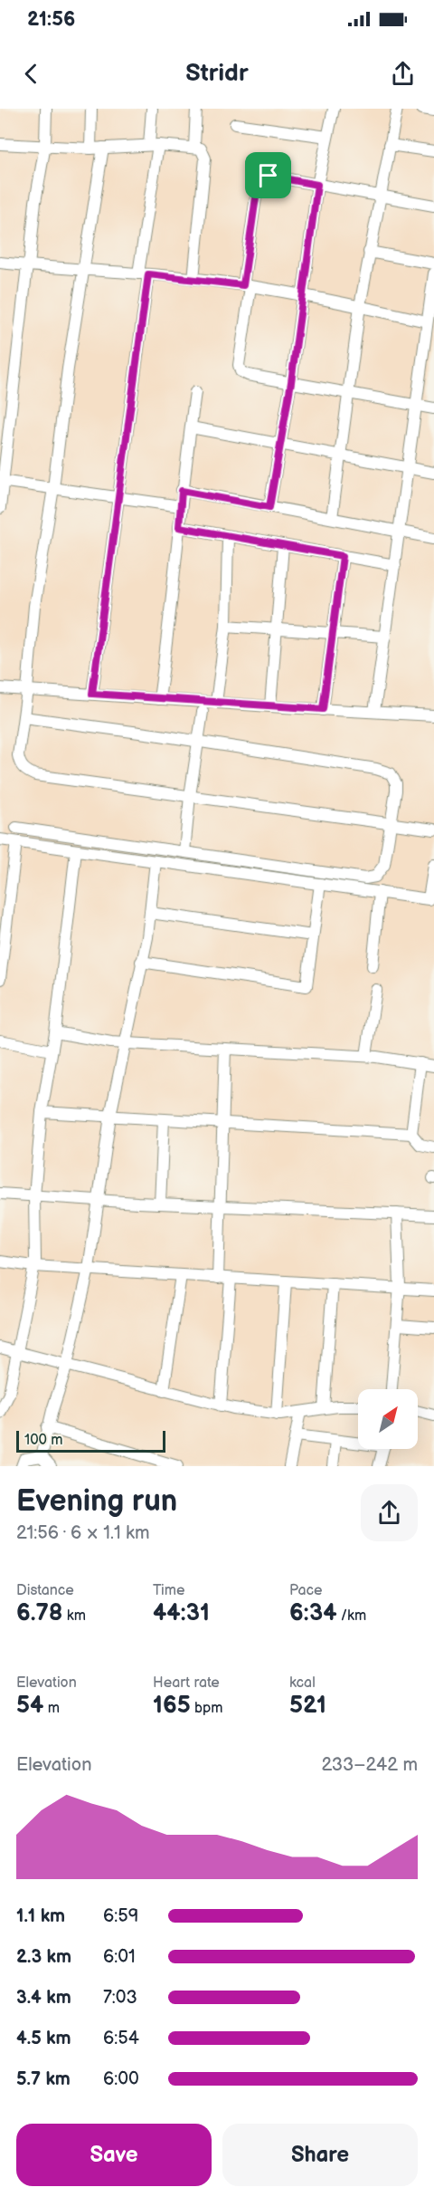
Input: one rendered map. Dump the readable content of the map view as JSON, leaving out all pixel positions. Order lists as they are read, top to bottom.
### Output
{
  "scale_bar": "100 m",
  "north": "top right",
  "page": {
    "status": "21:56",
    "header": "Stridr",
    "scale": "100 m",
    "heading": ["Evening run", "21:56 · 6 × 1.1 km"],
    "stats": [
      ["Distance", "6.78 km"],
      ["Time", "44:31"],
      ["Pace", "6:34 /km"],
      ["Elevation", "54 m"],
      ["Heart rate", "165 bpm"],
      ["kcal", "521"]
    ],
    "chart": ["Elevation", "233–242 m"],
    "list": [
      {
        "name": "1.1 km",
        "note": "6:59"
      },
      {
        "name": "2.3 km",
        "note": "6:01"
      },
      {
        "name": "3.4 km",
        "note": "7:03"
      },
      {
        "name": "4.5 km",
        "note": "6:54"
      },
      {
        "name": "5.7 km",
        "note": "6:00"
      }
    ],
    "buttons": ["Save", "Share"]
  }
}
